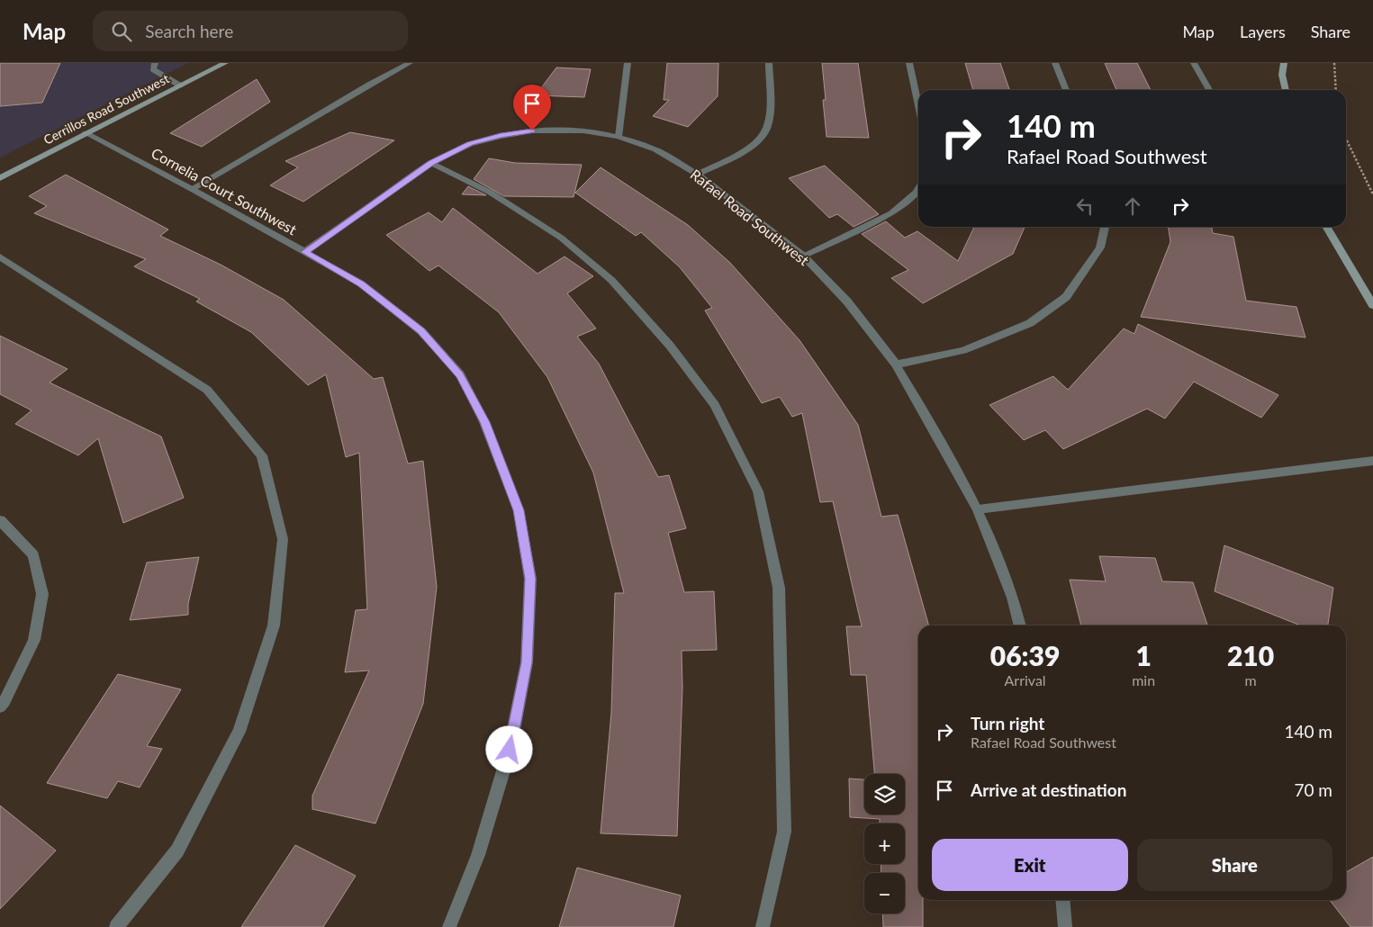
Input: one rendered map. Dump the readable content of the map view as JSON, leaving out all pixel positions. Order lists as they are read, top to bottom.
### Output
{
  "streets": {
    "street": ["Cerrillos Road Southwest", "Cornelia Court Southwest", "Rafael Road Southwest"]
  },
  "crossings": [
    ["Cerrillos Road Southwest", "Cornelia Court Southwest"],
    ["Cornelia Court Southwest", "Rafael Road Southwest"]
  ],
  "page": {
    "header": "Map",
    "search": "Search here",
    "nav": ["Map", "Layers", "Share"],
    "turn": ["140 m", "Rafael Road Southwest"],
    "eta": [
      "06:39",
      "Arrival",
      "1",
      "min",
      "210",
      "m"
    ],
    "list": [
      {
        "name": "Turn right",
        "note": "Rafael Road Southwest",
        "value": "140 m"
      },
      {
        "name": "Arrive at destination",
        "value": "70 m"
      }
    ],
    "map_buttons": ["+", "−"],
    "buttons": ["Exit", "Share"]
  }
}
